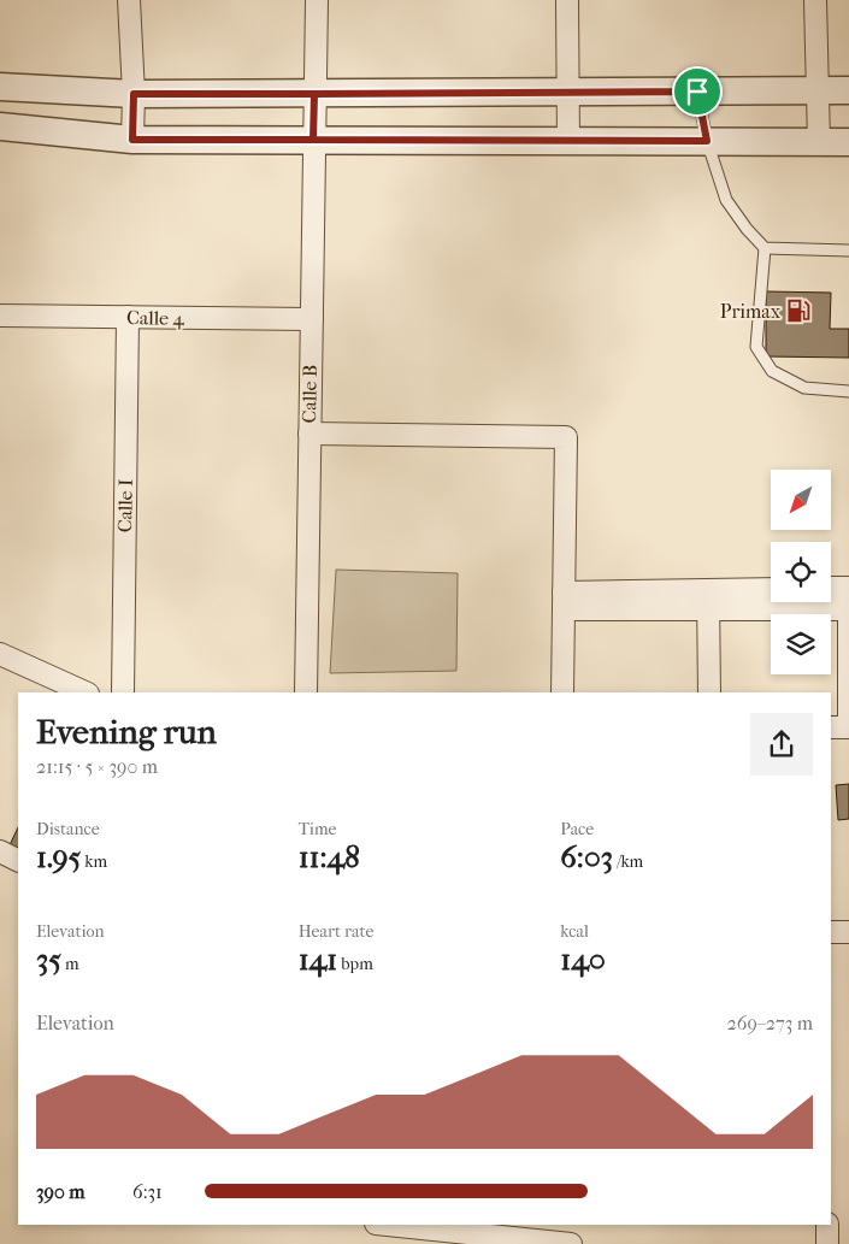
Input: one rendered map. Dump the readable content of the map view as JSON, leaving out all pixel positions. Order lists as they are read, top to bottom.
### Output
{
  "streets": {
    "street": ["Calle 4", "Calle B", "Calle I"]
  },
  "crossings": [
    ["Calle 4", "Calle B"],
    ["Calle 4", "Calle I"]
  ],
  "places": {
    "fuel station": ["Primax"]
  },
  "north": "bottom left",
  "page": {
    "heading": ["Evening run", "21:15 · 5 × 390 m"],
    "stats": [
      ["Distance", "1.95 km"],
      ["Time", "11:48"],
      ["Pace", "6:03 /km"],
      ["Elevation", "35 m"],
      ["Heart rate", "141 bpm"],
      ["kcal", "140"]
    ],
    "chart": ["Elevation", "269–273 m"],
    "list": [
      {
        "name": "390 m",
        "note": "6:31"
      }
    ]
  }
}
